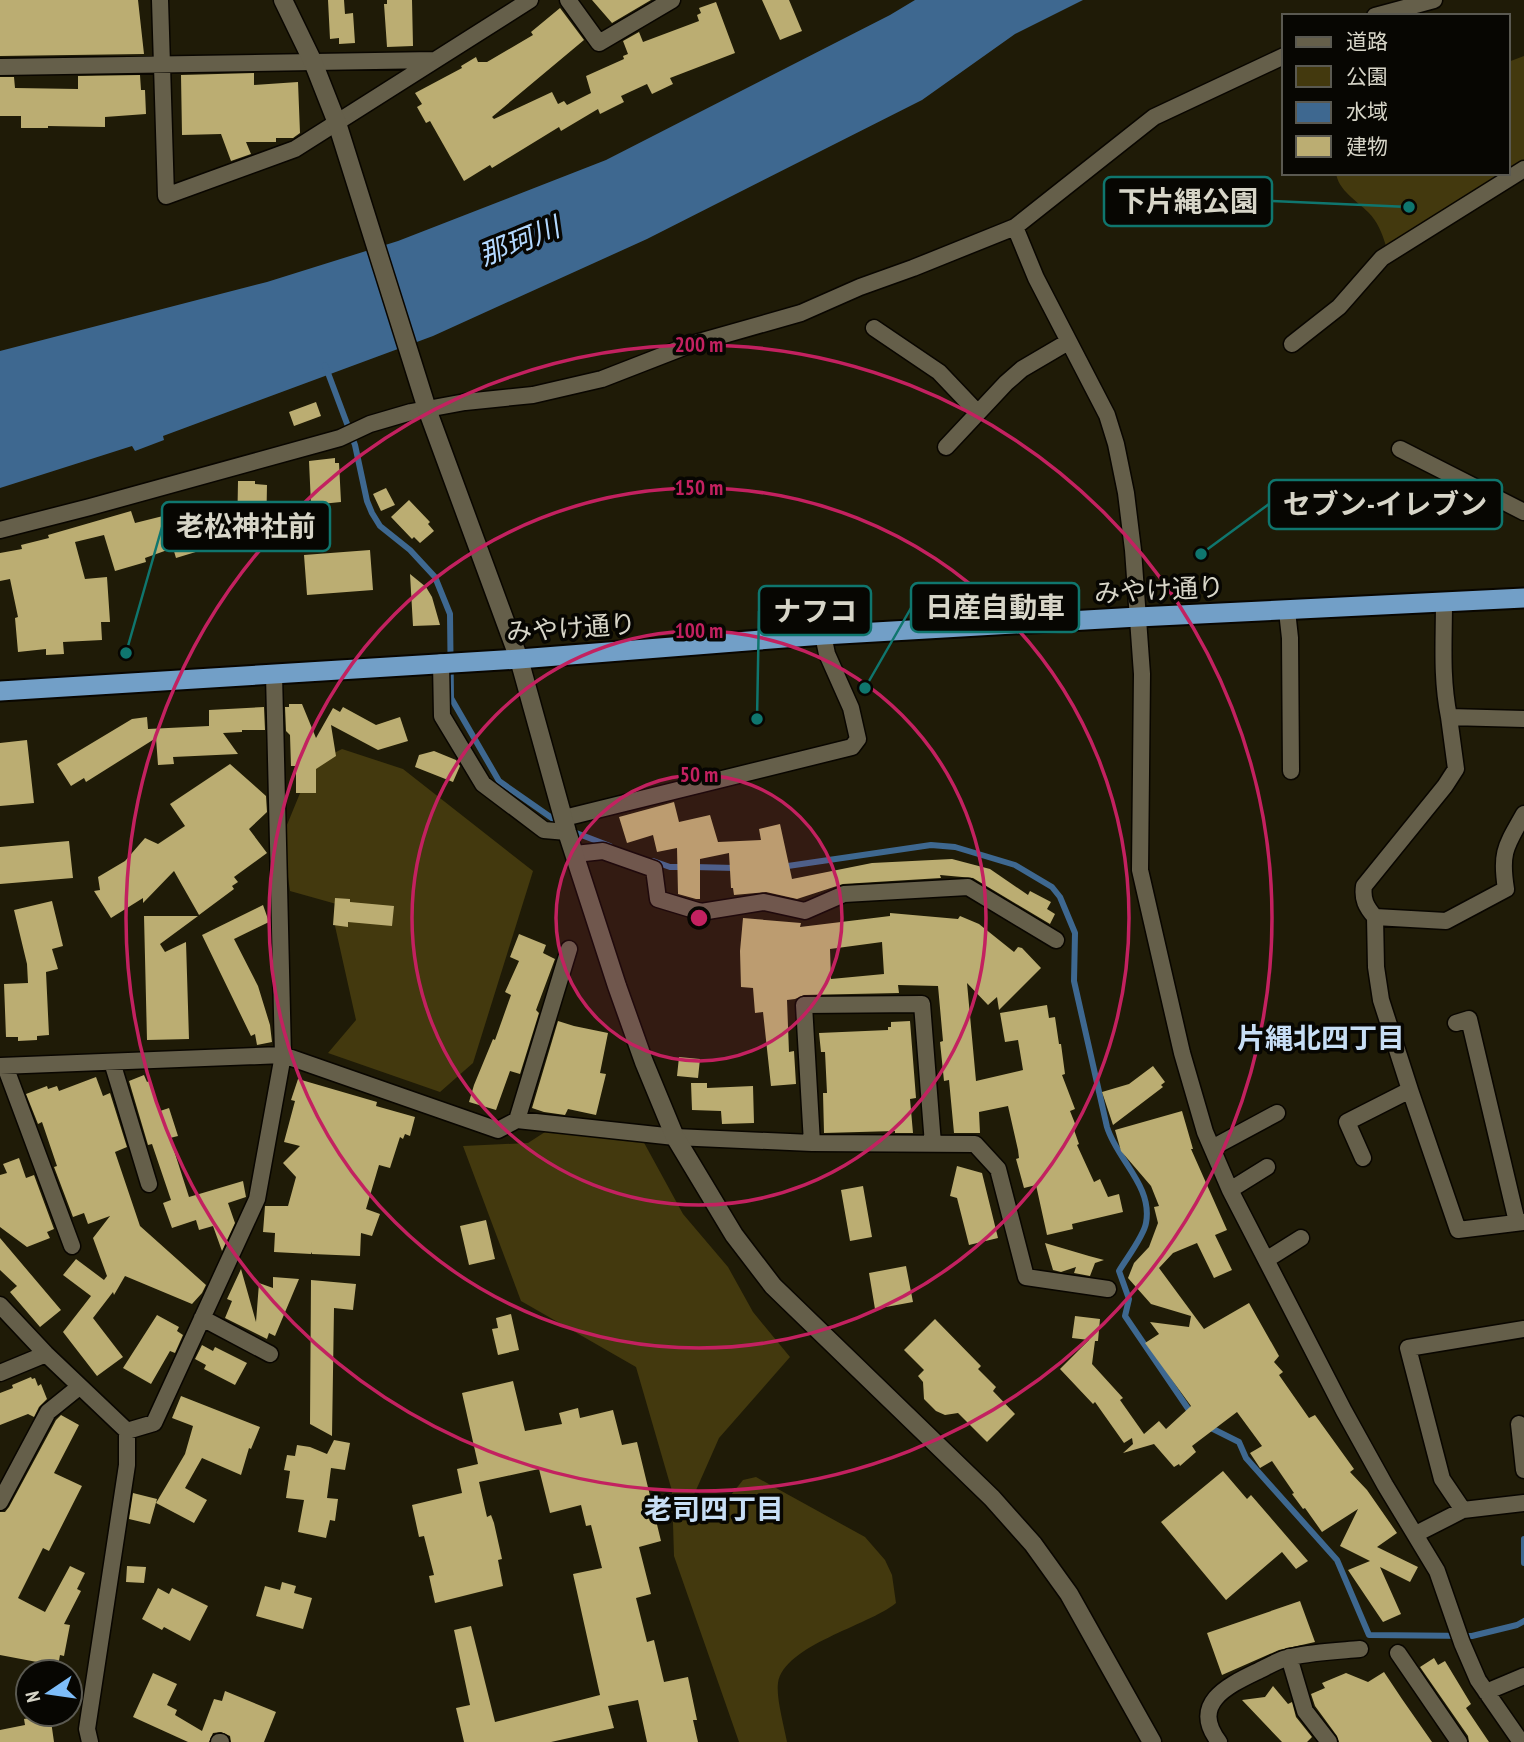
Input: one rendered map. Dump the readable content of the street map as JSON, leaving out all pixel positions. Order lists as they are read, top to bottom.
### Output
{
  "streets": {
    "highway": ["みやけ通り"]
  },
  "districts": ["片縄北四丁目", "老司四丁目"],
  "water": ["那珂川"],
  "places": [
    "下片縄公園",
    "セブン-イレブン",
    "老松神社前",
    "日産自動車",
    "ナフコ"
  ],
  "legend": [
    "道路",
    "公園",
    "水域",
    "建物"
  ],
  "north": "left",
  "rings": [
    "200 m",
    "150 m",
    "100 m",
    "50 m"
  ]
}
